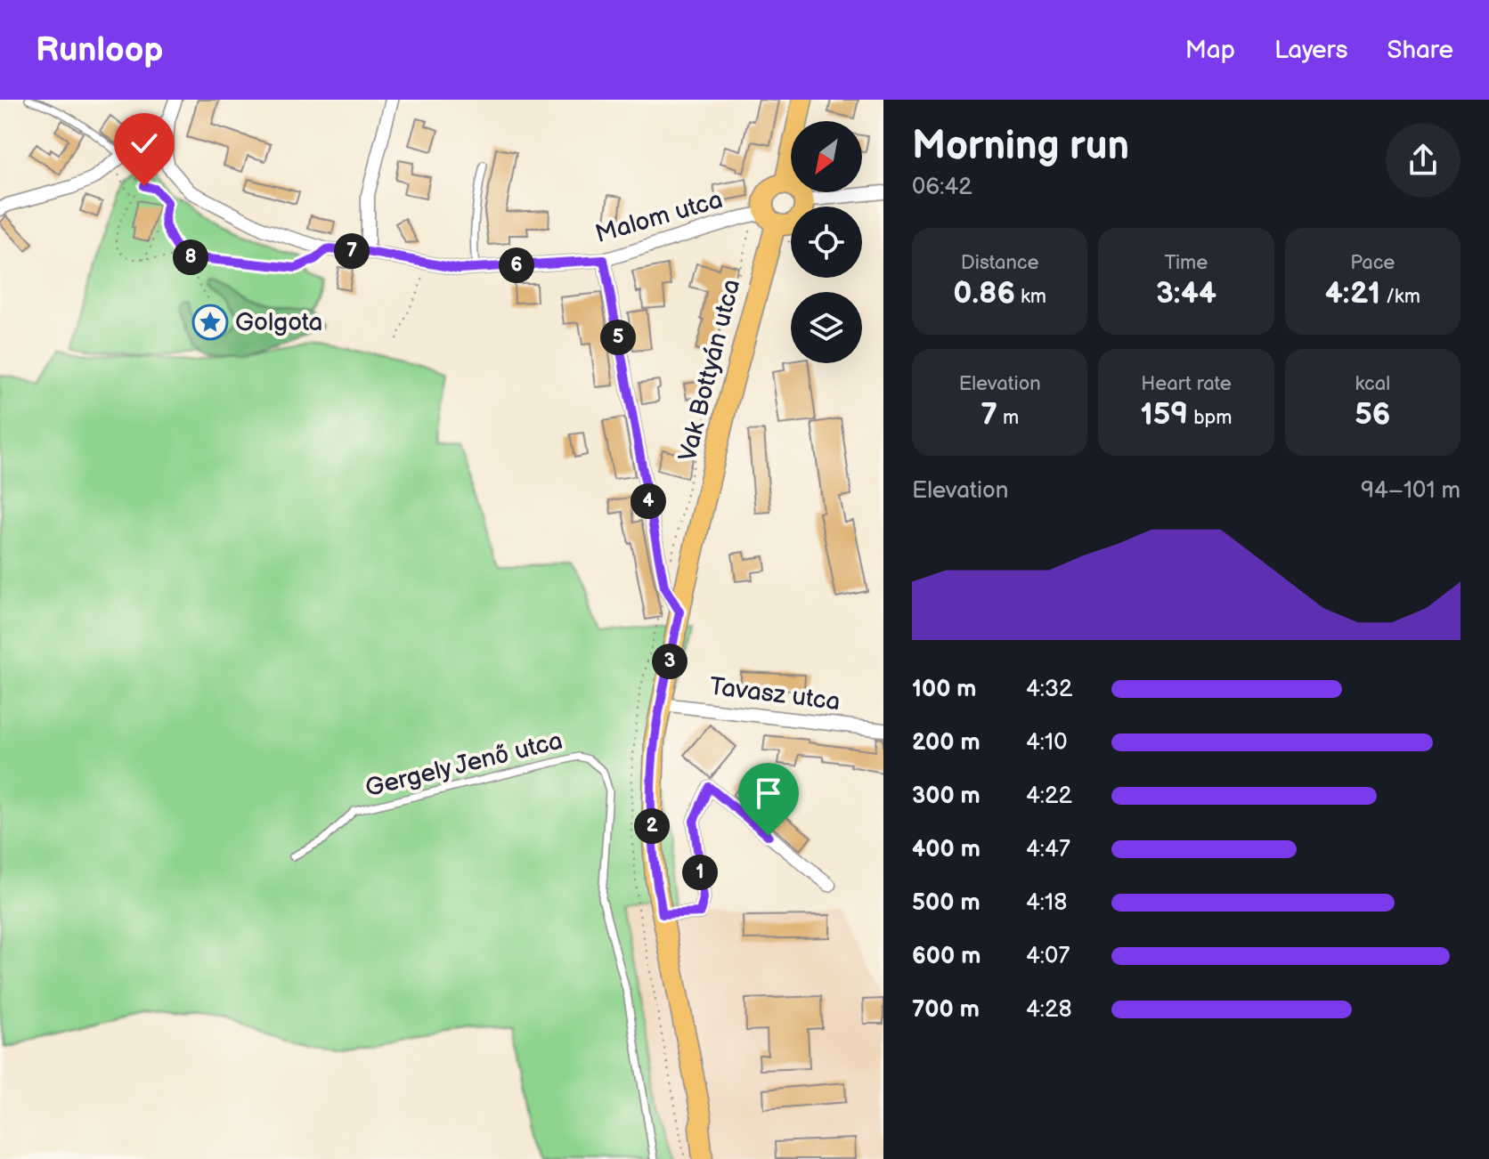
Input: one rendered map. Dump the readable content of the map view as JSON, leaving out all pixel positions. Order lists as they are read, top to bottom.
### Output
{
  "streets": {
    "main road": ["Vak Bottyán utca"],
    "street": ["Malom utca", "Tavasz utca"],
    "lane": ["Gergely Jenő utca"]
  },
  "crossings": [
    ["Malom utca", "Vak Bottyán utca"],
    ["Vak Bottyán utca", "Tavasz utca"]
  ],
  "places": {
    "place": ["Golgota"]
  },
  "north": "bottom left",
  "page": {
    "header": "Runloop",
    "nav": ["Map", "Layers", "Share"],
    "heading": ["Morning run", "06:42"],
    "stats": [
      ["Distance", "0.86 km"],
      ["Time", "3:44"],
      ["Pace", "4:21 /km"],
      ["Elevation", "7 m"],
      ["Heart rate", "159 bpm"],
      ["kcal", "56"]
    ],
    "pins": [
      "7",
      "8",
      "6",
      "5",
      "4",
      "3",
      "2",
      "1"
    ],
    "chart": ["Elevation", "94–101 m"],
    "list": [
      {
        "name": "100 m",
        "note": "4:32"
      },
      {
        "name": "200 m",
        "note": "4:10"
      },
      {
        "name": "300 m",
        "note": "4:22"
      },
      {
        "name": "400 m",
        "note": "4:47"
      },
      {
        "name": "500 m",
        "note": "4:18"
      },
      {
        "name": "600 m",
        "note": "4:07"
      },
      {
        "name": "700 m",
        "note": "4:28"
      }
    ]
  }
}
